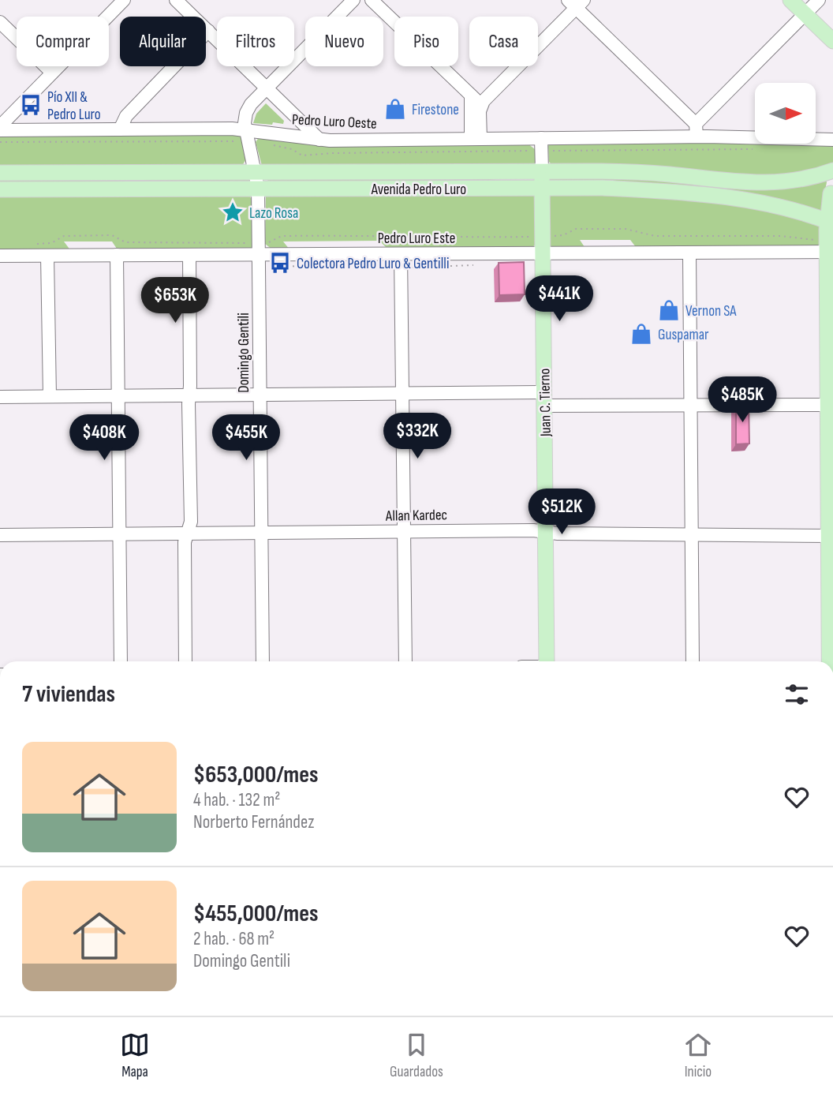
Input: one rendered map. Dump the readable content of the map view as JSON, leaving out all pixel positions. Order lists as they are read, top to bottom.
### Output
{
  "streets": {
    "main road": ["Avenida Pedro Luro", "Juan C. Tierno"],
    "street": [
      "Pedro Luro Oeste",
      "Pedro Luro Este",
      "Domingo Gentili",
      "Allan Kardec"
    ]
  },
  "crossings": [
    ["Pedro Luro Oeste", "Domingo Gentili"],
    ["Pedro Luro Oeste", "Juan C. Tierno"],
    ["Avenida Pedro Luro", "Domingo Gentili"],
    ["Avenida Pedro Luro", "Juan C. Tierno"],
    ["Pedro Luro Este", "Domingo Gentili"],
    ["Pedro Luro Este", "Juan C. Tierno"],
    ["Domingo Gentili", "Allan Kardec"],
    ["Juan C. Tierno", "Allan Kardec"]
  ],
  "places": {
    "bus stop": ["Pío XII & Pedro Luro", "Colectora Pedro Luro & Gentilli"],
    "shop": ["Firestone", "Vernon SA", "Guspamar"],
    "place": ["Lazo Rosa"]
  },
  "north": "right",
  "page": {
    "chip": [
      "Comprar",
      "Alquilar",
      "Filtros",
      "Nuevo",
      "Piso",
      "Casa"
    ],
    "price": [
      "$441K",
      "$653K",
      "$485K",
      "$332K",
      "$408K",
      "$455K",
      "$512K"
    ],
    "heading": "7 viviendas",
    "list": [
      {
        "name": "$653,000/mes",
        "note": "4 hab. · 132 m² · Norberto Fernández"
      },
      {
        "name": "$455,000/mes",
        "note": "2 hab. · 68 m² · Domingo Gentili"
      }
    ],
    "tabs": ["Mapa", "Guardados", "Inicio"]
  }
}
